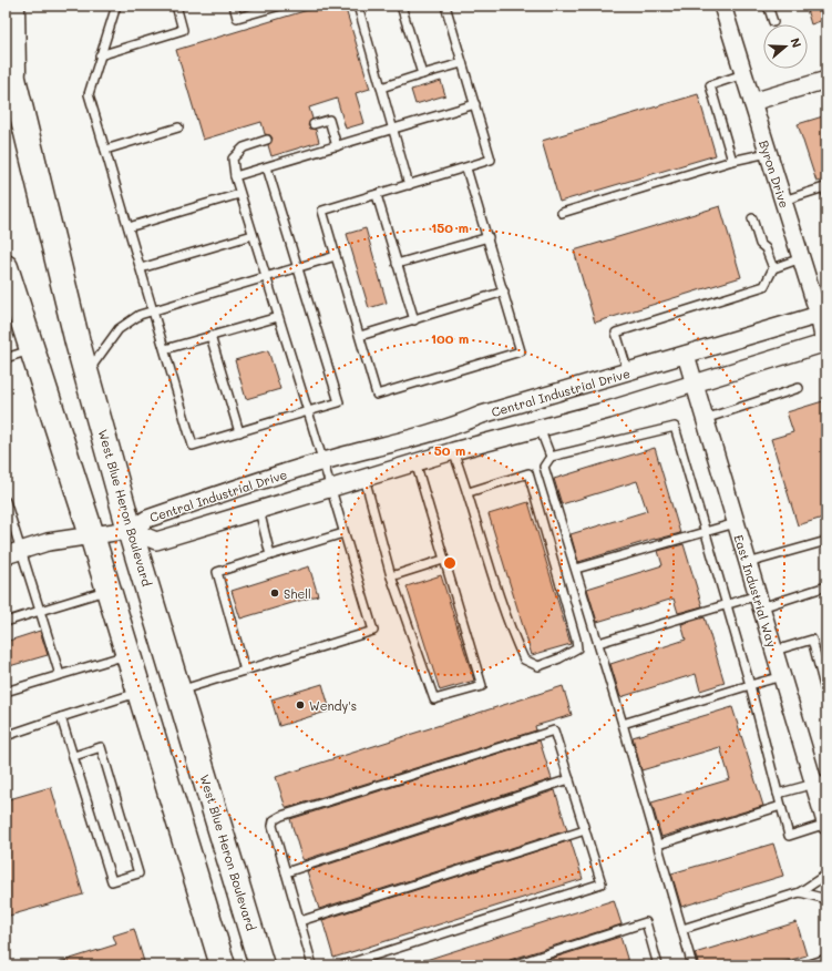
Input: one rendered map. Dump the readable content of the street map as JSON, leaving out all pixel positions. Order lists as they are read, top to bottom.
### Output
{
  "streets": {
    "main road": ["West Blue Heron Boulevard"],
    "street": ["Byron Drive", "Central Industrial Drive", "East Industrial Way"]
  },
  "crossings": [
    ["Byron Drive", "Central Industrial Drive"],
    ["Central Industrial Drive", "West Blue Heron Boulevard"],
    ["Central Industrial Drive", "East Industrial Way"]
  ],
  "places": ["Shell", "Wendy's"],
  "north": "right",
  "rings": ["150 m", "100 m", "50 m"]
}
